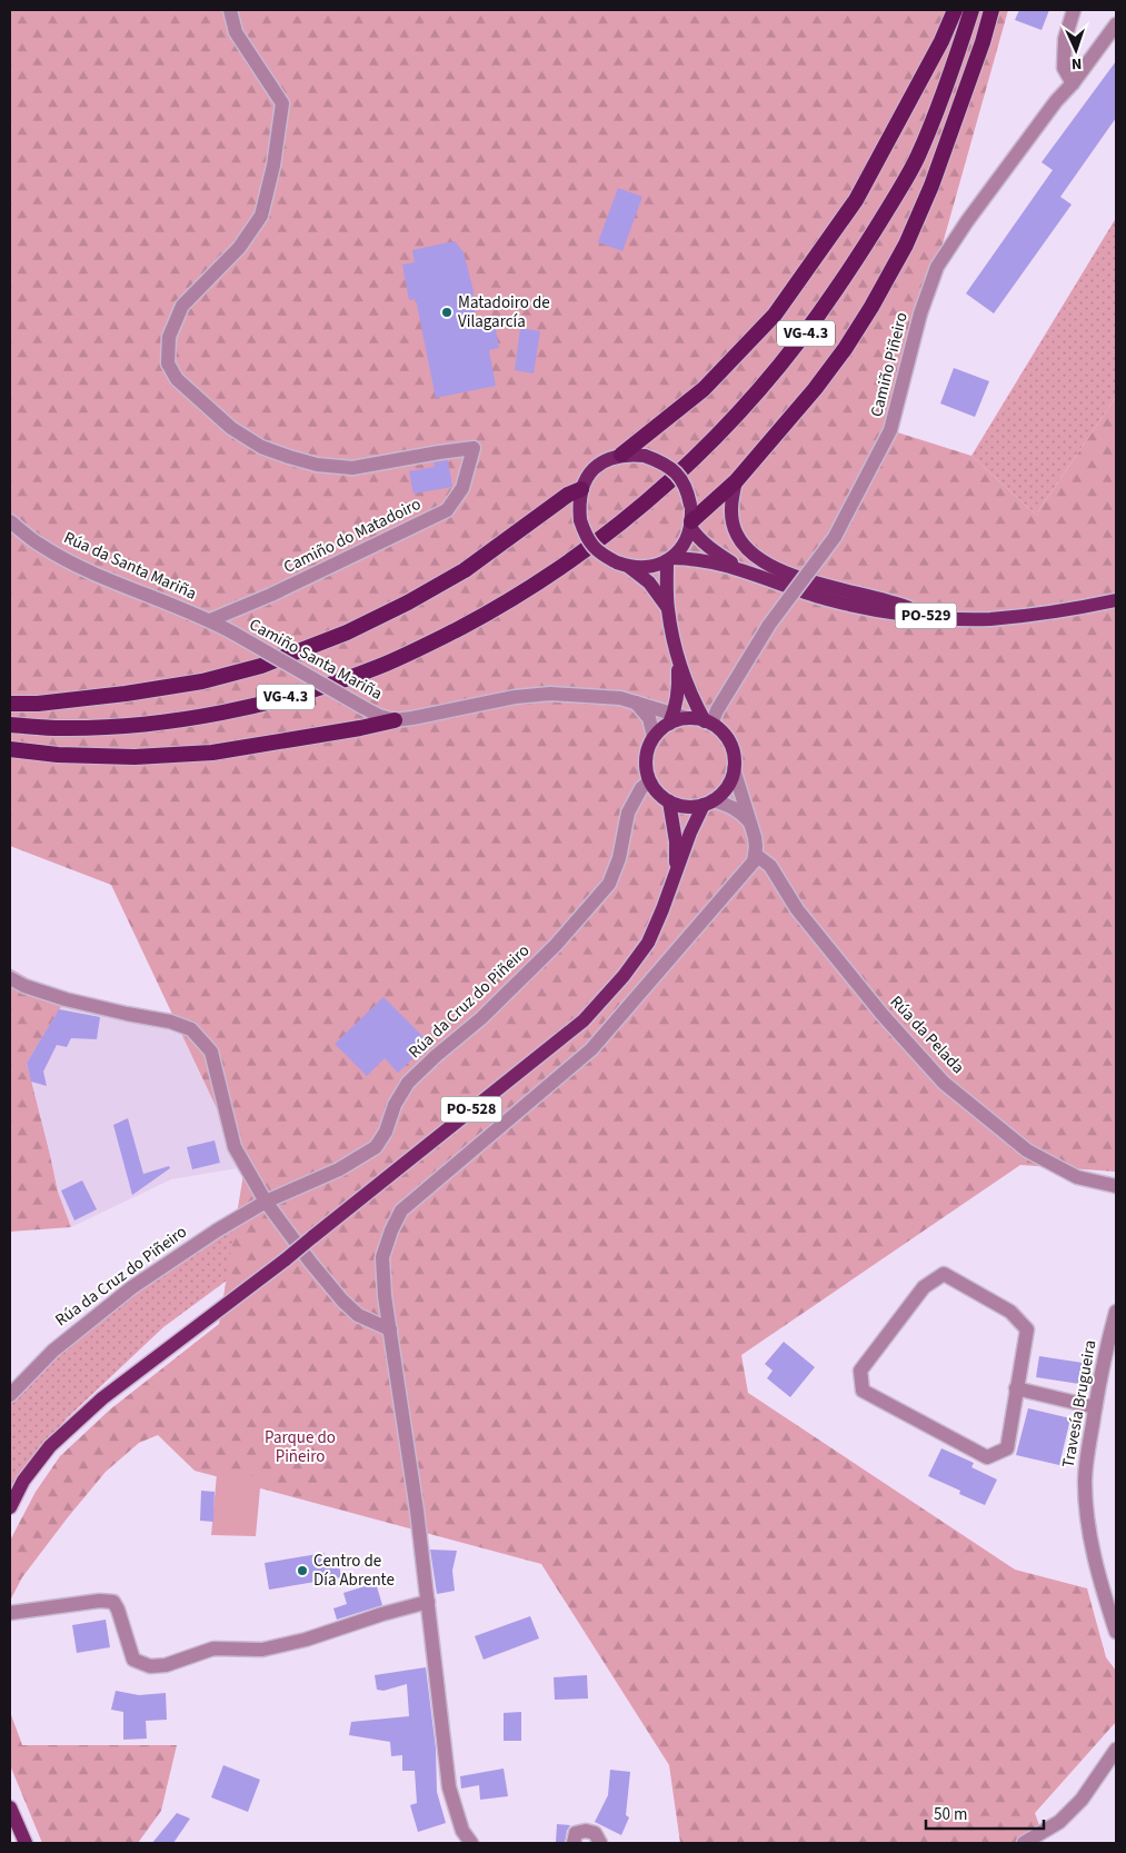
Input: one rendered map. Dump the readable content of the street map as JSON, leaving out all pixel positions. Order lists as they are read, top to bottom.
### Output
{
  "streets": {
    "highway": ["VG-4.3"],
    "main road": ["PO-529", "PO-528"],
    "street": [
      "Camiño Piñeiro",
      "Camiño do Matadoiro",
      "Rúa da Santa Mariña",
      "Camiño Santa Mariña",
      "Rúa da Cruz do Piñeiro",
      "Rúa da Pelada",
      "Travesía Brugueira"
    ]
  },
  "crossings": [
    ["Camiño Piñeiro", "Camiño Santa Mariña"],
    ["Camiño Piñeiro", "Rúa da Cruz do Piñeiro"],
    ["Camiño Piñeiro", "PO-528"],
    ["Camiño do Matadoiro", "Rúa da Santa Mariña"],
    ["Camiño do Matadoiro", "Camiño Santa Mariña"],
    ["Rúa da Santa Mariña", "Camiño Santa Mariña"],
    ["Camiño Santa Mariña", "Rúa da Cruz do Piñeiro"],
    ["Camiño Santa Mariña", "PO-528"],
    ["Rúa da Cruz do Piñeiro", "PO-528"]
  ],
  "parks": ["Parque do Piñeiro"],
  "places": ["Matadoiro de Vilagarcía", "Centro de Día Abrente"],
  "scale_bar": "50 m",
  "north": "bottom"
}
